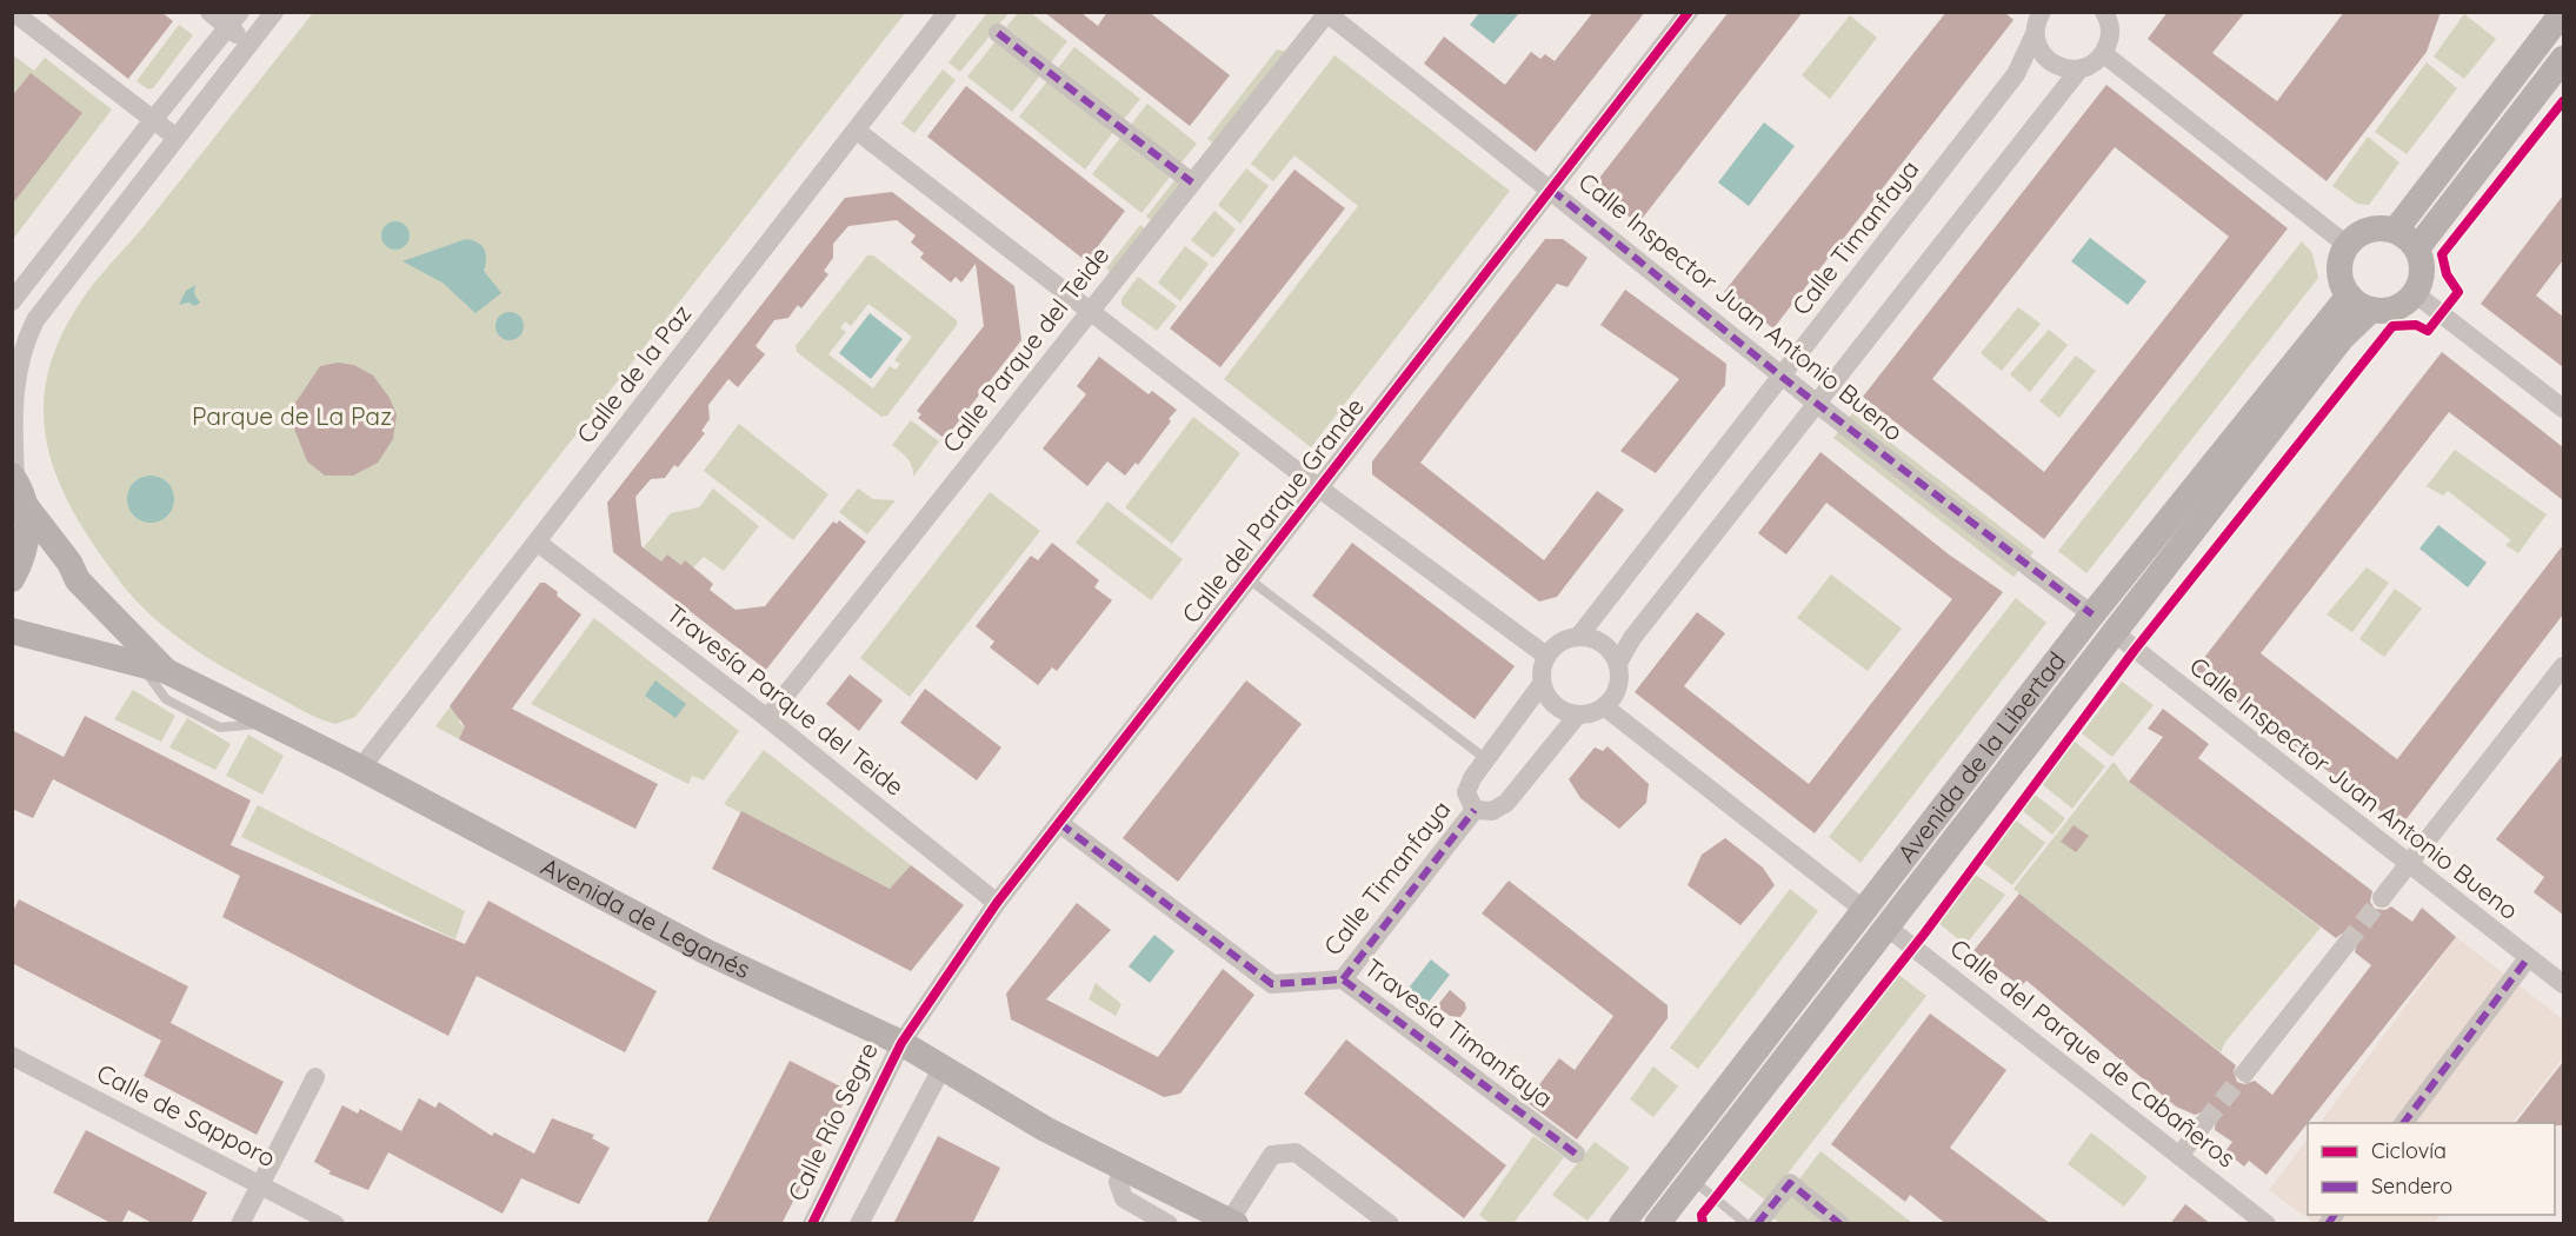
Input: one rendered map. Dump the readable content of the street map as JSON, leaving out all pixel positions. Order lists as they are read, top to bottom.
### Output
{
  "streets": {
    "street": [
      "Calle Timanfaya",
      "Calle Inspector Juan Antonio Bueno",
      "Calle Parque del Teide",
      "Calle de la Paz",
      "Calle del Parque Grande",
      "Travesía Parque del Teide",
      "Avenida de la Libertad",
      "Avenida de Leganés",
      "Travesía Timanfaya",
      "Calle del Parque de Cabañeros",
      "Calle de Sapporo",
      "Calle Río Segre"
    ]
  },
  "crossings": [
    ["Calle Timanfaya", "Calle Inspector Juan Antonio Bueno"],
    ["Calle Timanfaya", "Travesía Timanfaya"],
    ["Calle Inspector Juan Antonio Bueno", "Calle Parque del Teide"],
    ["Calle Inspector Juan Antonio Bueno", "Calle del Parque Grande"],
    ["Calle Inspector Juan Antonio Bueno", "Avenida de la Libertad"],
    ["Calle Parque del Teide", "Travesía Parque del Teide"],
    ["Calle de la Paz", "Travesía Parque del Teide"],
    ["Calle de la Paz", "Avenida de Leganés"],
    ["Calle del Parque Grande", "Travesía Parque del Teide"],
    ["Calle del Parque Grande", "Avenida de Leganés"],
    ["Calle del Parque Grande", "Travesía Timanfaya"],
    ["Calle del Parque Grande", "Calle Río Segre"],
    ["Avenida de la Libertad", "Calle del Parque de Cabañeros"],
    ["Avenida de Leganés", "Calle Río Segre"]
  ],
  "parks": ["Parque de La Paz"],
  "legend": ["Ciclovía", "Sendero"]
}
